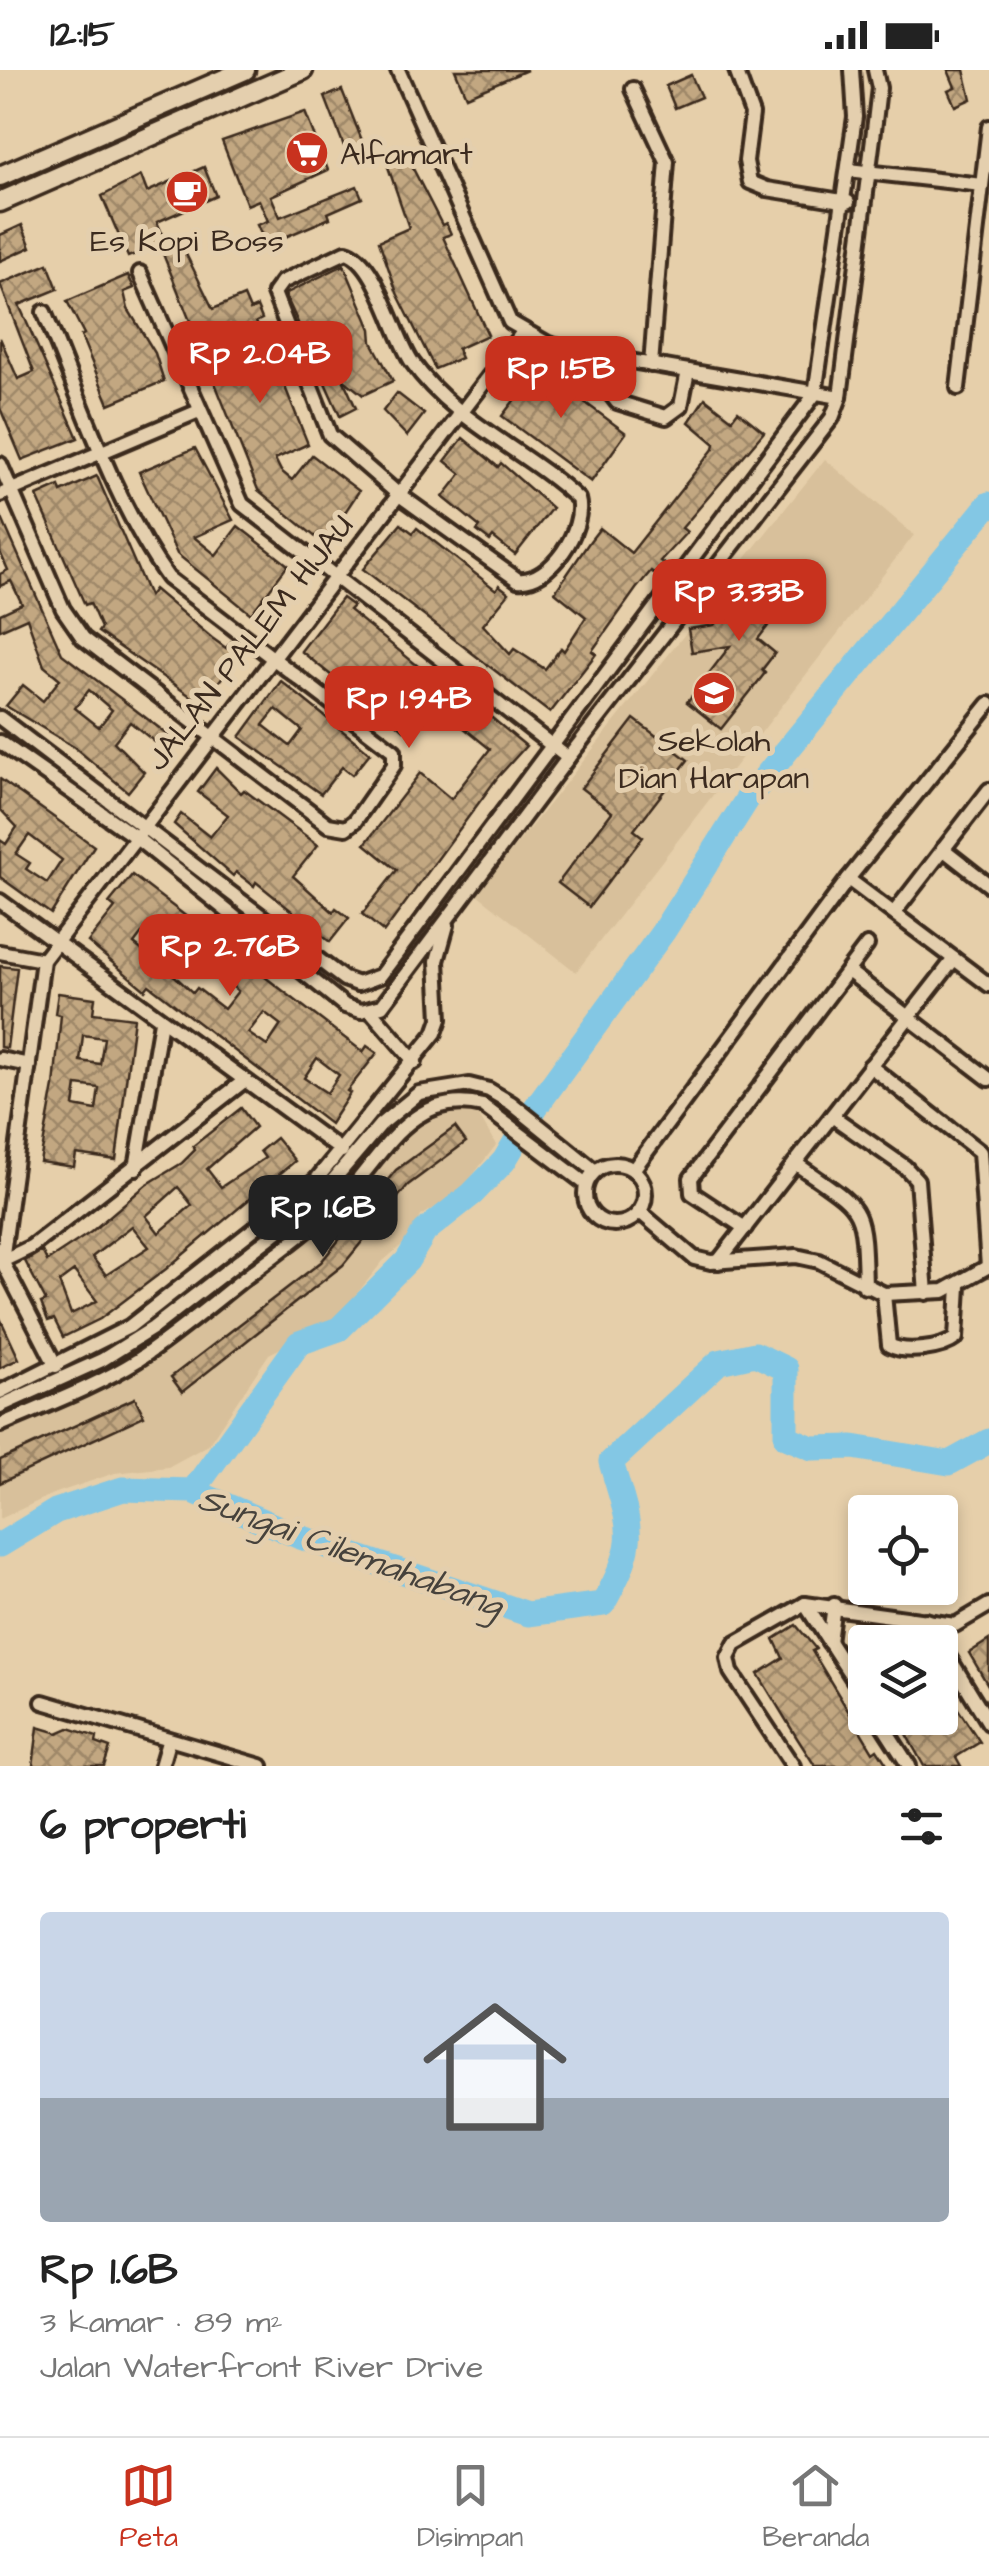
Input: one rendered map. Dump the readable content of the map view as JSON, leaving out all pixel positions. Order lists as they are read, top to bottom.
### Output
{
  "streets": {
    "street": ["JALAN PALEM HIJAU"]
  },
  "water": ["Sungai Cilemahabang"],
  "places": {
    "supermarket": ["Alfamart"],
    "cafe": ["Es Kopi Boss"],
    "school or university": ["Sekolah Dian Harapan"]
  },
  "page": {
    "status": "12:15",
    "price": [
      "Rp 2.04B",
      "Rp 1.5B",
      "Rp 3.33B",
      "Rp 1.94B",
      "Rp 2.76B",
      "Rp 1.6B"
    ],
    "heading": "6 properti",
    "list": [
      {
        "name": "Rp 1.6B",
        "note": "3 kamar · 89 m² · Jalan Waterfront River Drive"
      }
    ],
    "tabs": ["Peta", "Disimpan", "Beranda"]
  }
}
